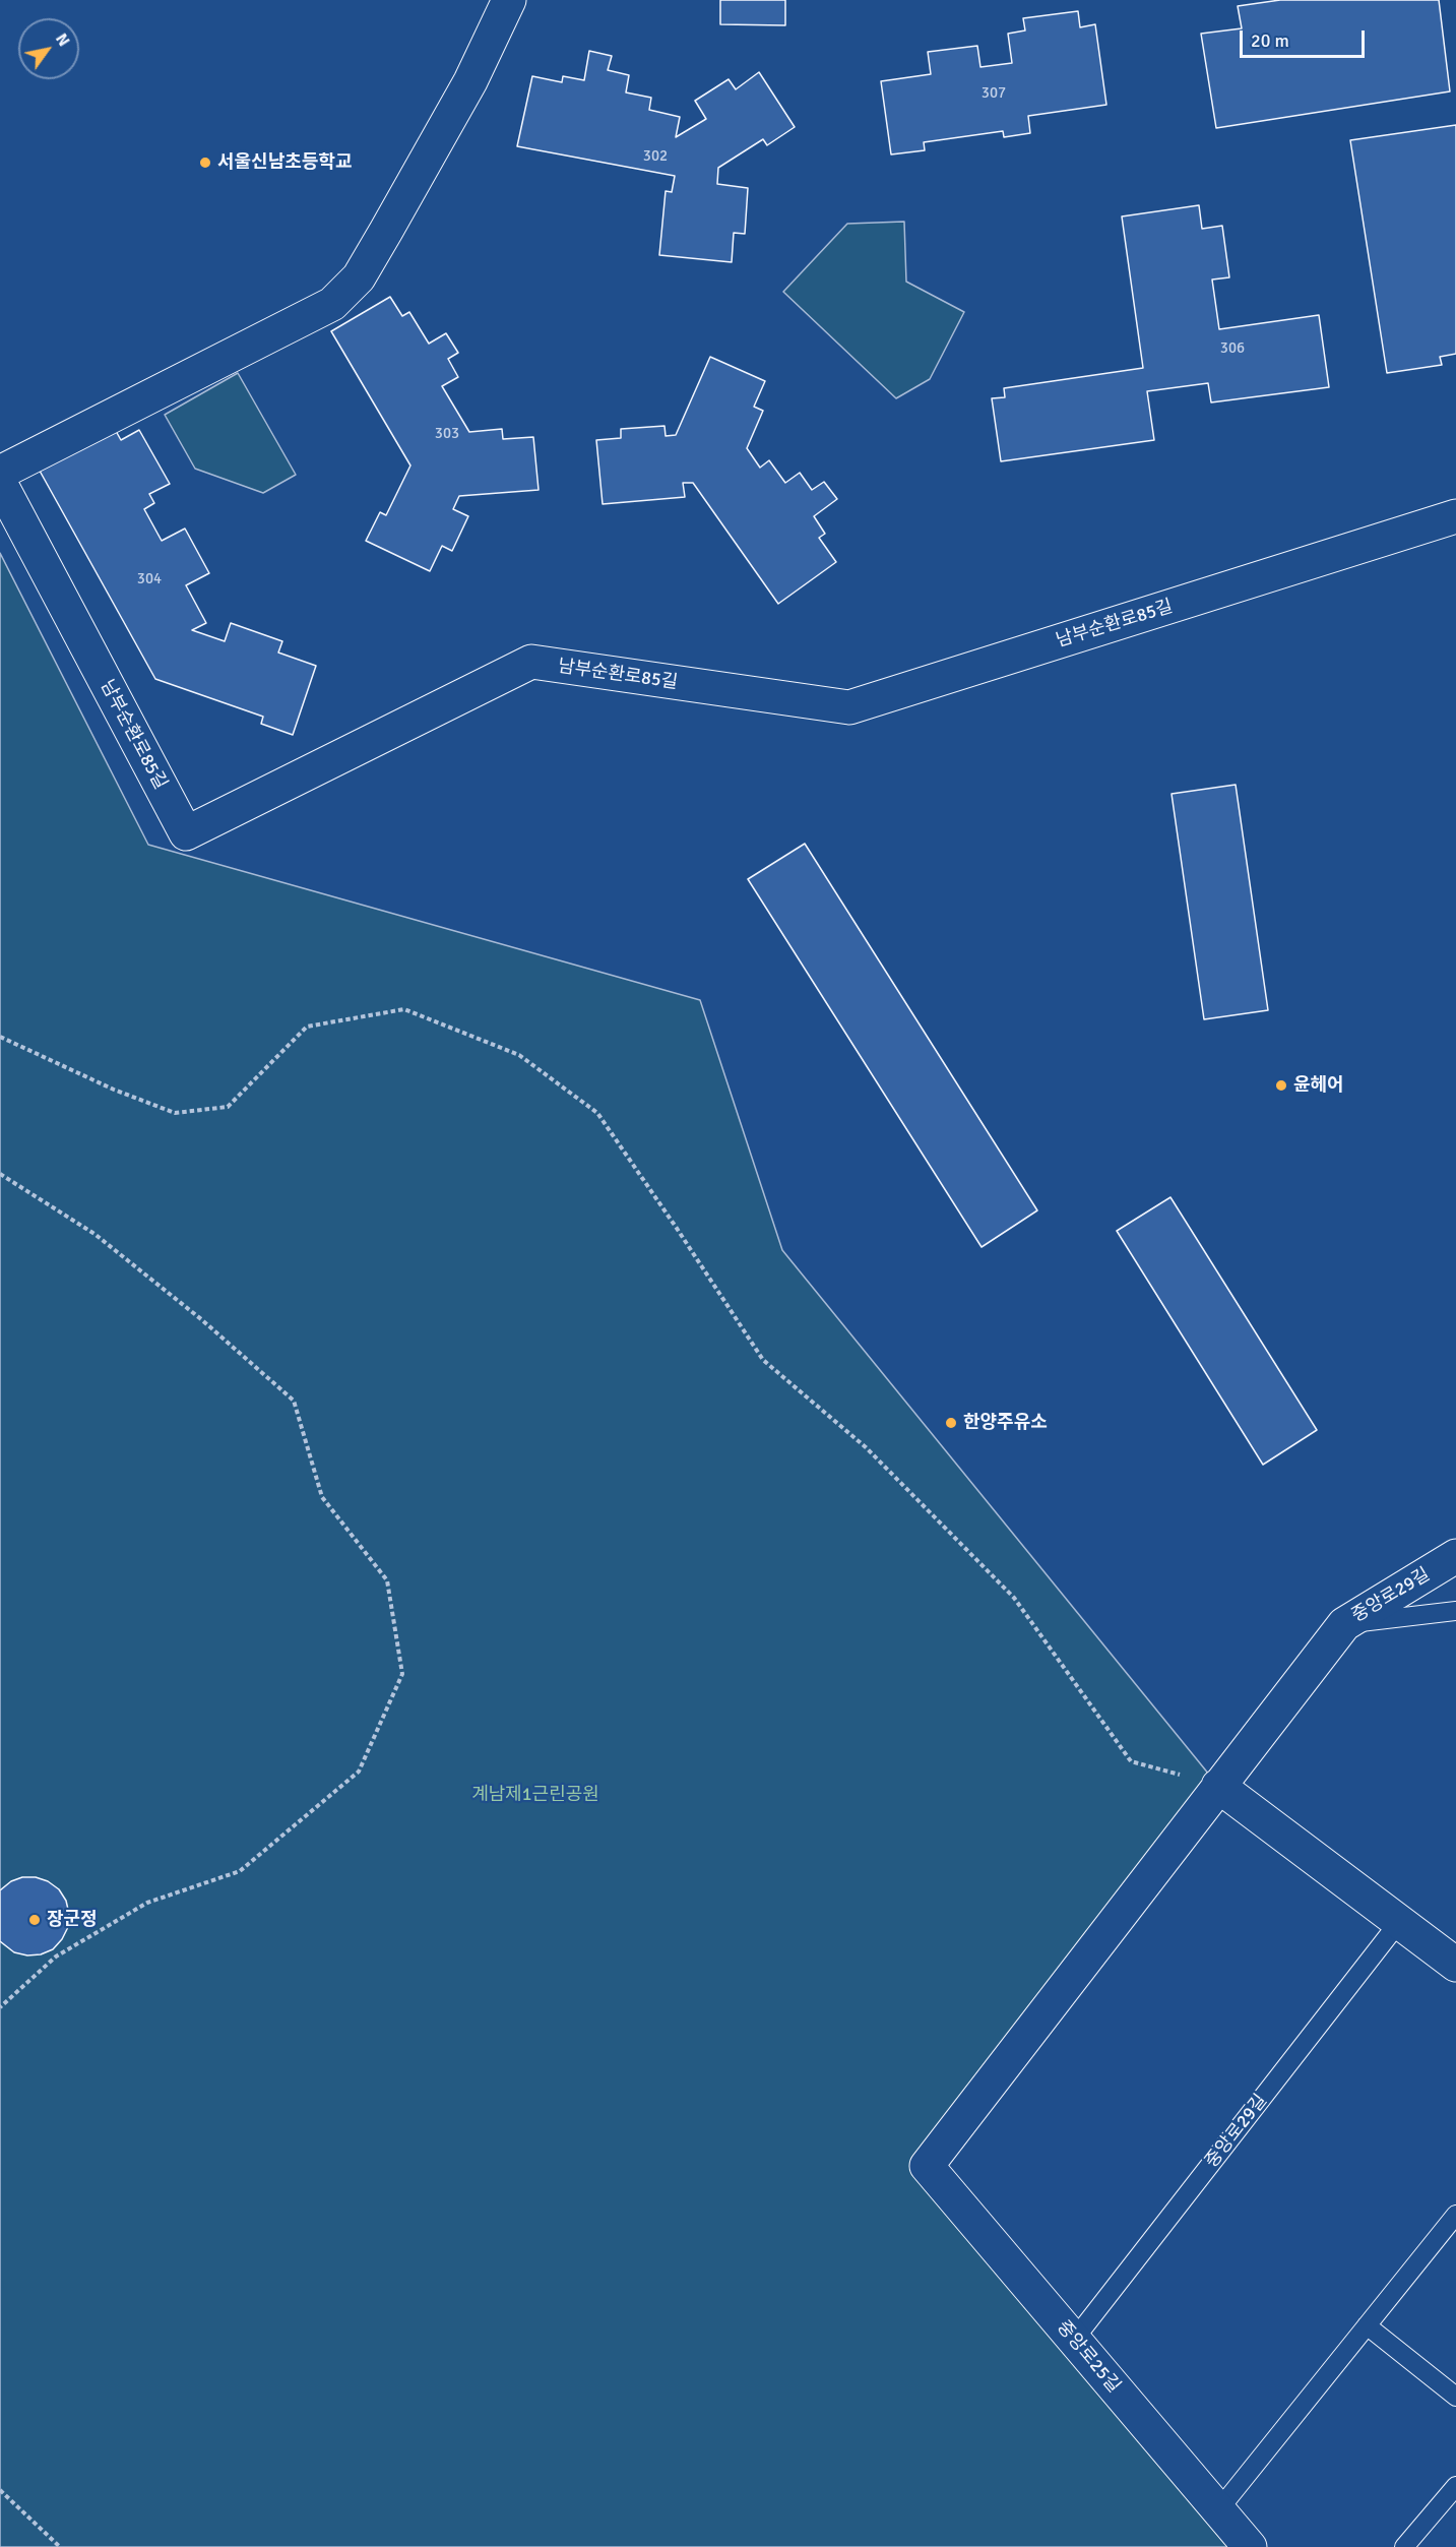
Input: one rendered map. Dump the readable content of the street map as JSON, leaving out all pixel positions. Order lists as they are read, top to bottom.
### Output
{
  "streets": {
    "street": ["남부순환로85길", "중앙로29길", "중앙로25길"]
  },
  "crossings": [
    ["중앙로29길", "중앙로25길"]
  ],
  "parks": ["계남제1근린공원"],
  "places": [
    "서울신남초등학교",
    "윤헤어",
    "한양주유소",
    "장군정"
  ],
  "house_numbers": [
    "307",
    "302",
    "306",
    "303",
    "304"
  ],
  "scale_bar": "20 m",
  "north": "top right"
}
